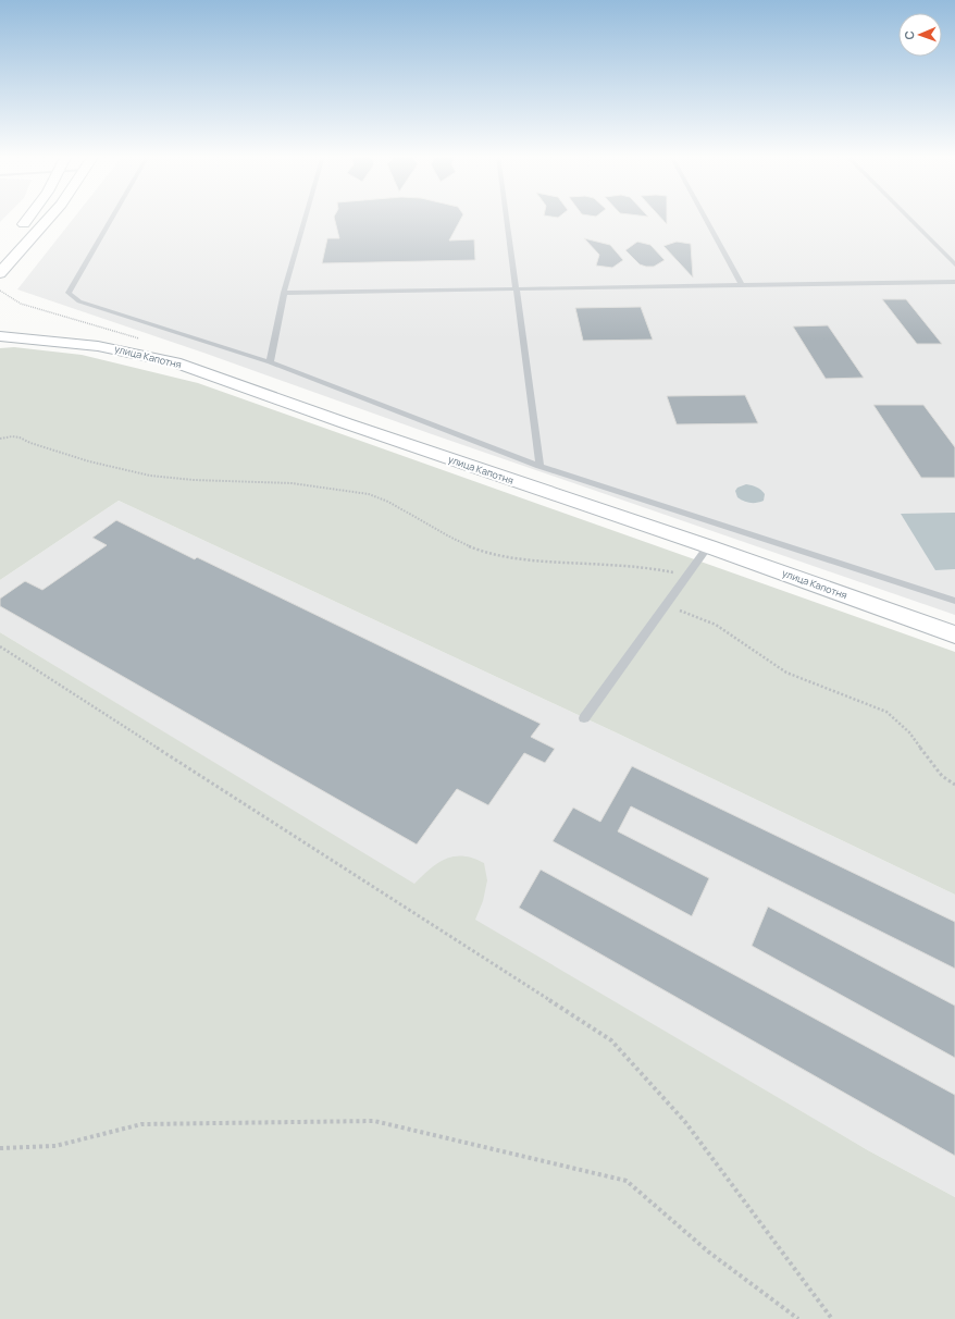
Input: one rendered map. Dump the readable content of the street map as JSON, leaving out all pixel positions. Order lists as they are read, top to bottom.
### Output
{
  "streets": {
    "main road": ["улица Капотня"]
  },
  "north": "left"
}
